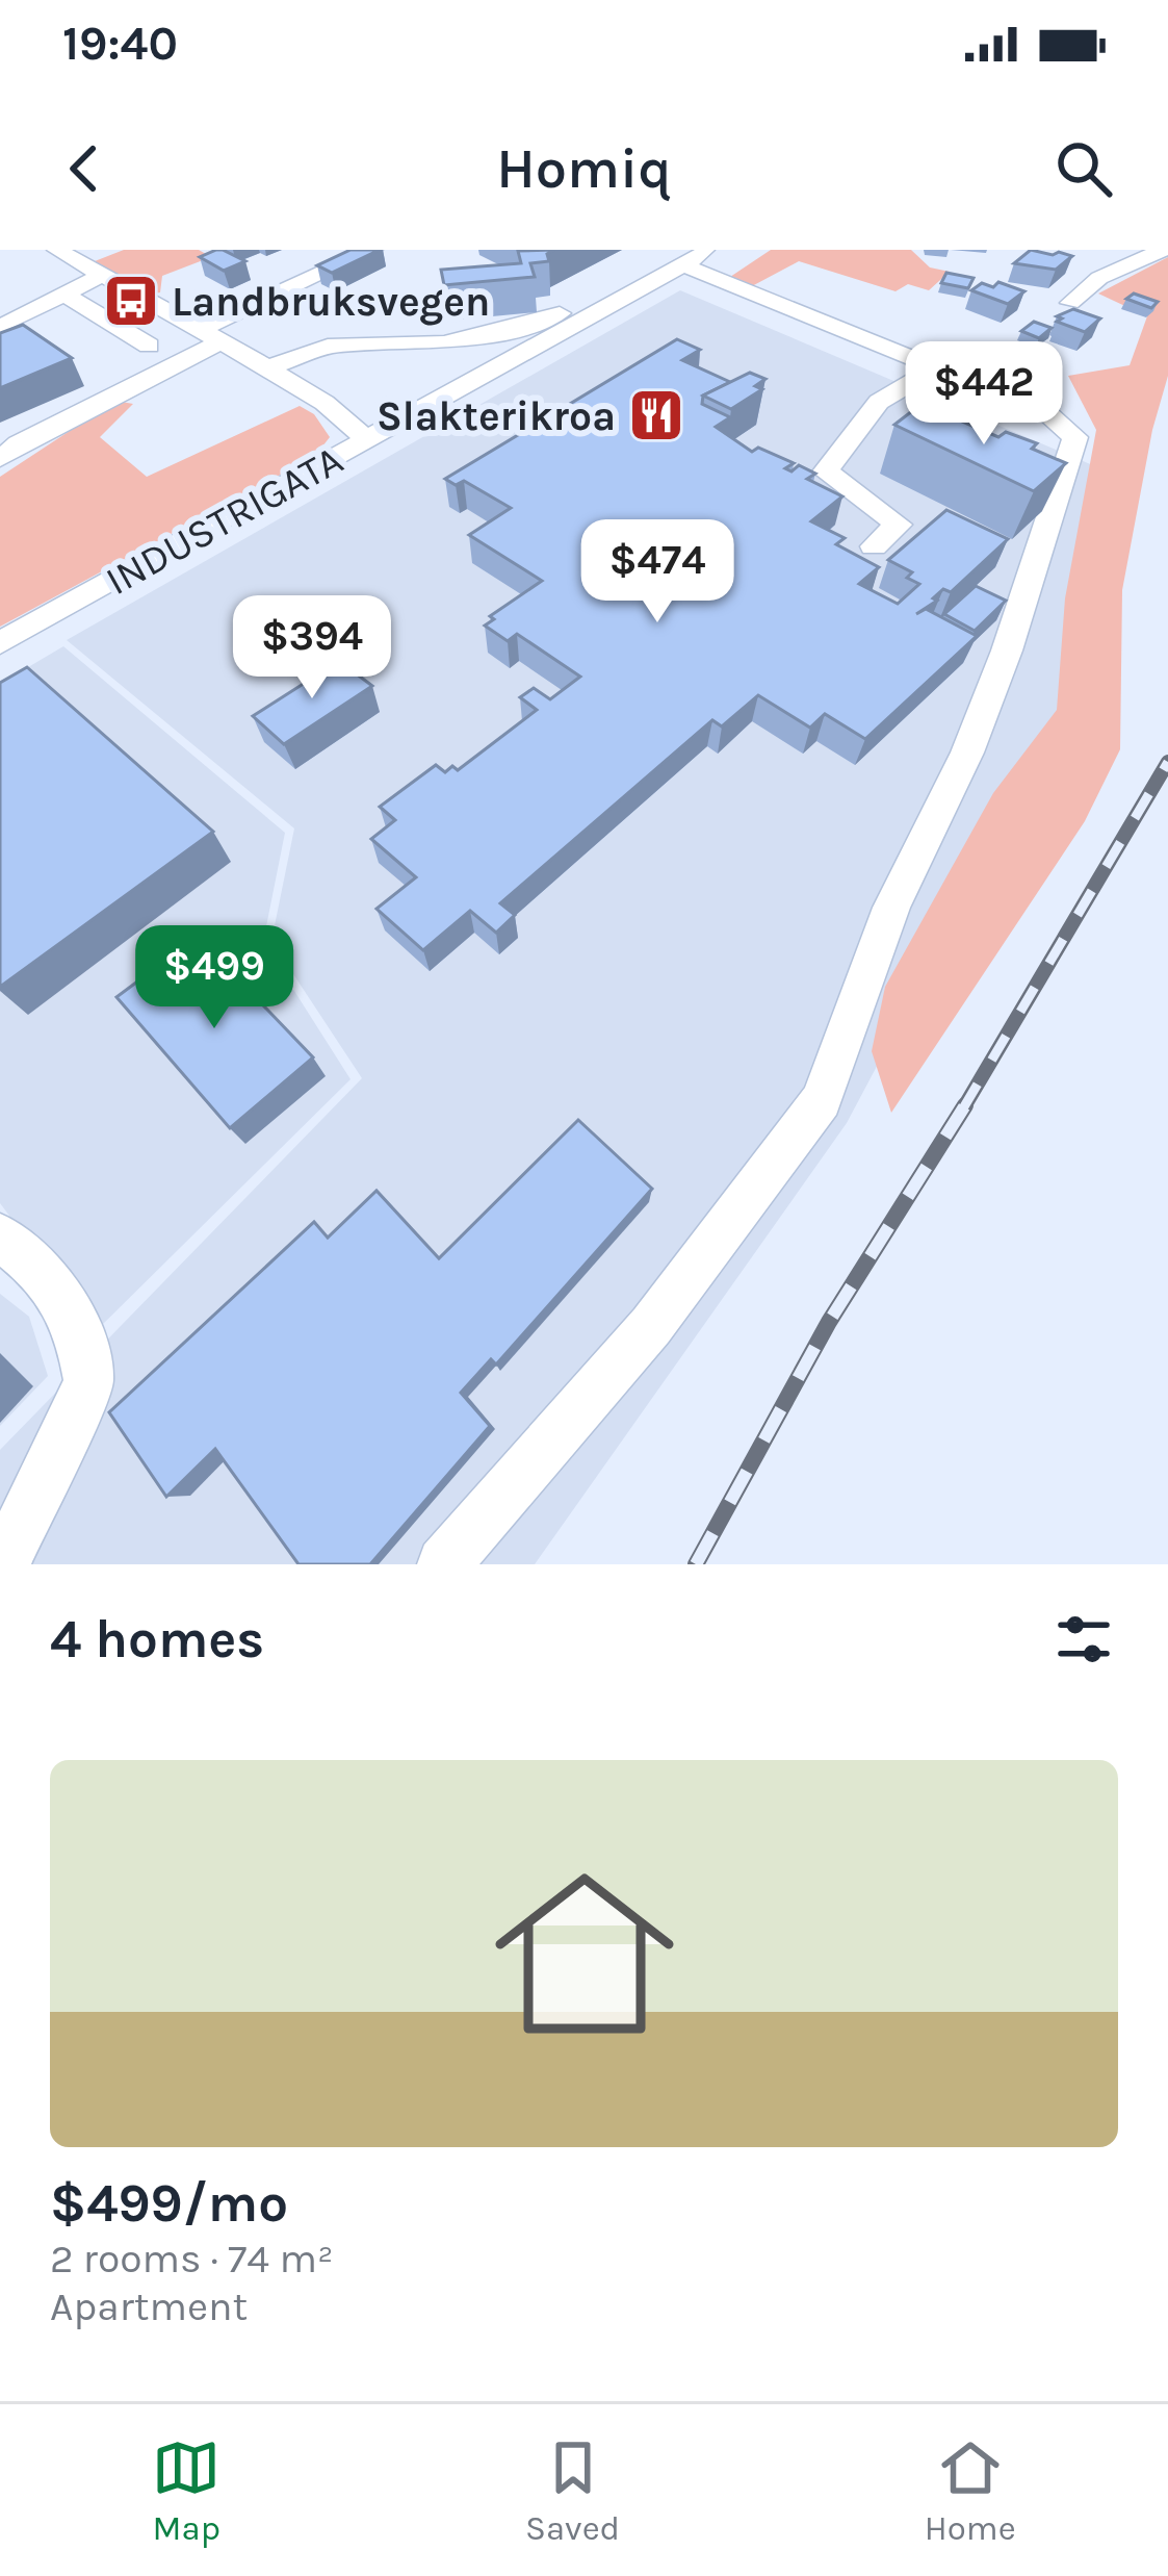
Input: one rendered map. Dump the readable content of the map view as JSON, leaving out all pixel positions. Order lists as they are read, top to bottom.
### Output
{
  "streets": {
    "street": ["INDUSTRIGATA"]
  },
  "places": {
    "bus stop": ["Landbruksvegen"],
    "restaurant": ["Slakterikroa"]
  },
  "page": {
    "status": "19:40",
    "header": "Homiq",
    "price": [
      "$442",
      "$474",
      "$394",
      "$499"
    ],
    "heading": "4 homes",
    "list": [
      {
        "name": "$499/mo",
        "note": "2 rooms · 74 m² · Apartment"
      }
    ],
    "tabs": ["Map", "Saved", "Home"]
  }
}
